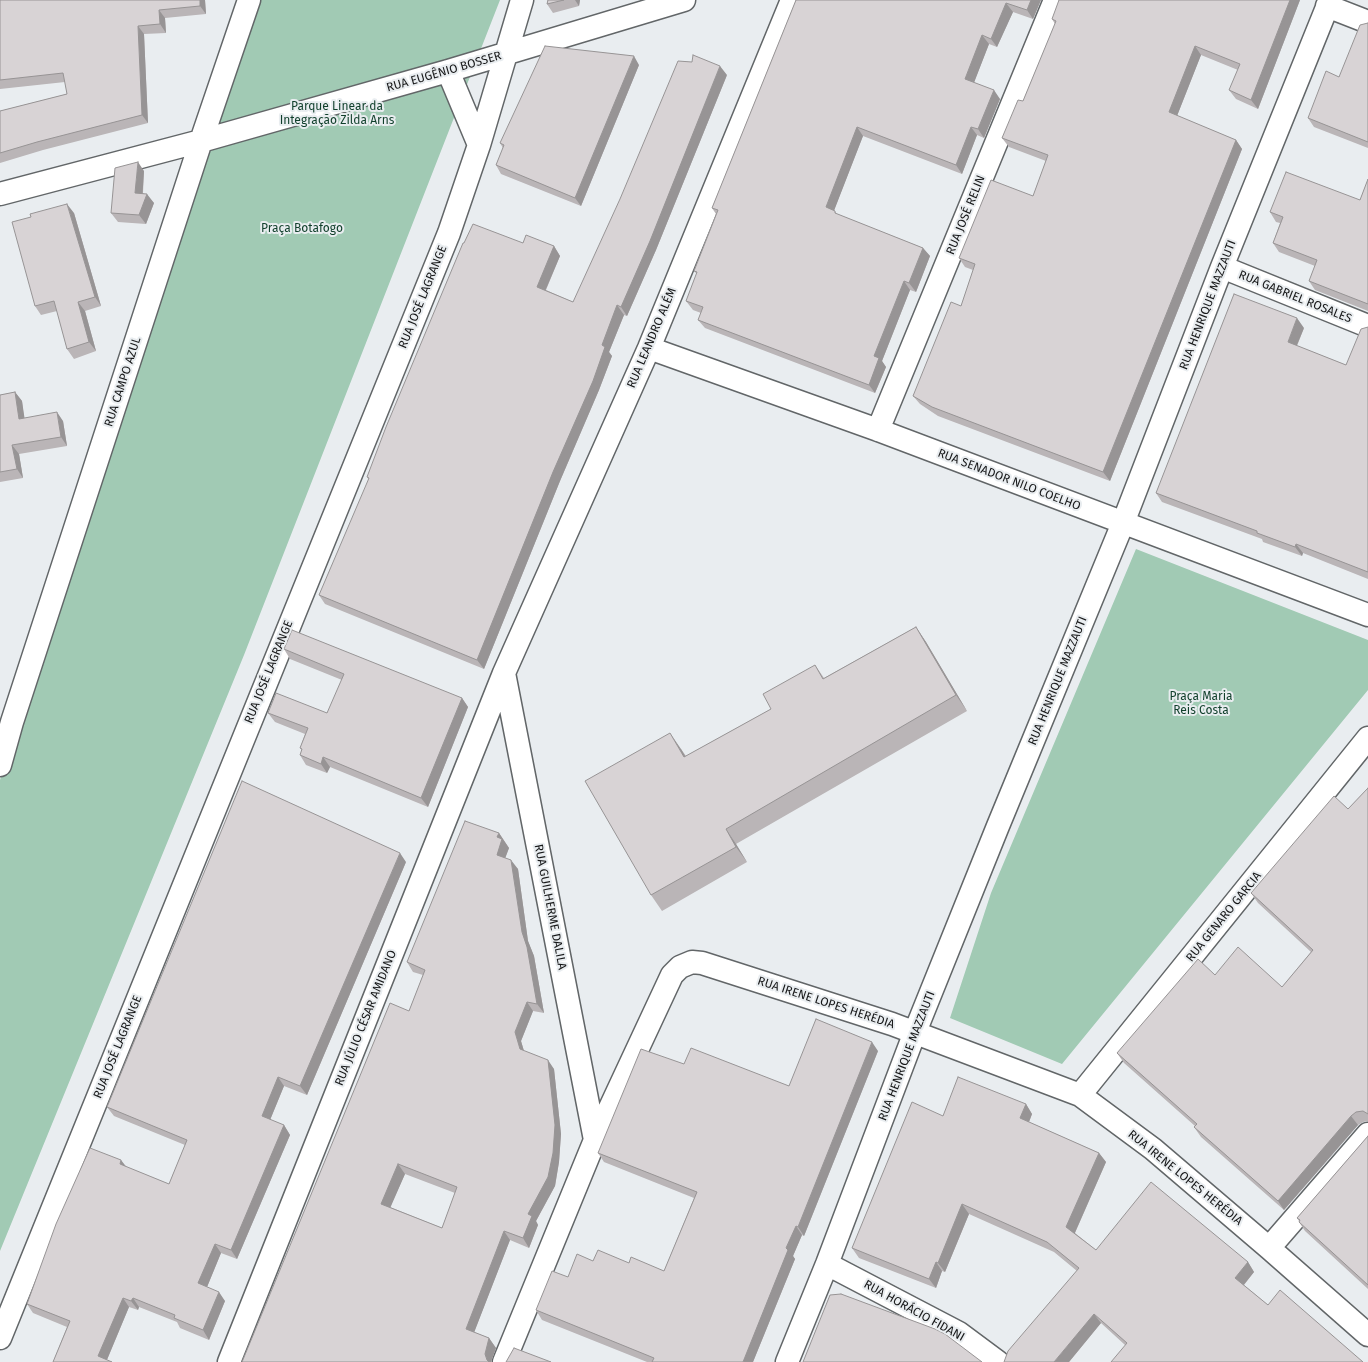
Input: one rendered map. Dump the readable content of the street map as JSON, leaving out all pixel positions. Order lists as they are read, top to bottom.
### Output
{
  "streets": {
    "street": [
      "RUA EUGÊNIO BOSSER",
      "RUA JOSÉ RELIN",
      "RUA JOSÉ LAGRANGE",
      "RUA GABRIEL ROSALES",
      "RUA HENRIQUE MAZZAUTI",
      "RUA LEANDRO ALÉM",
      "RUA CAMPO AZUL",
      "RUA SENADOR NILO COELHO",
      "RUA GUILHERME DALILA",
      "RUA GENARO GARCIA",
      "RUA IRENE LOPES HERÉDIA",
      "RUA JÚLIO CÉSAR AMIDANO",
      "RUA HORÁCIO FIDANI"
    ]
  },
  "crossings": [
    ["RUA EUGÊNIO BOSSER", "RUA JOSÉ LAGRANGE"],
    ["RUA EUGÊNIO BOSSER", "RUA CAMPO AZUL"],
    ["RUA JOSÉ RELIN", "RUA SENADOR NILO COELHO"],
    ["RUA GABRIEL ROSALES", "RUA HENRIQUE MAZZAUTI"],
    ["RUA HENRIQUE MAZZAUTI", "RUA SENADOR NILO COELHO"],
    ["RUA HENRIQUE MAZZAUTI", "RUA IRENE LOPES HERÉDIA"],
    ["RUA HENRIQUE MAZZAUTI", "RUA HORÁCIO FIDANI"],
    ["RUA LEANDRO ALÉM", "RUA SENADOR NILO COELHO"],
    ["RUA LEANDRO ALÉM", "RUA GUILHERME DALILA"],
    ["RUA LEANDRO ALÉM", "RUA JÚLIO CÉSAR AMIDANO"],
    ["RUA GUILHERME DALILA", "RUA IRENE LOPES HERÉDIA"],
    ["RUA GUILHERME DALILA", "RUA JÚLIO CÉSAR AMIDANO"],
    ["RUA GENARO GARCIA", "RUA IRENE LOPES HERÉDIA"]
  ],
  "parks": ["Parque Linear da Integração Zilda Arns", "Praça Botafogo", "Praça Maria Reis Costa"]
}
